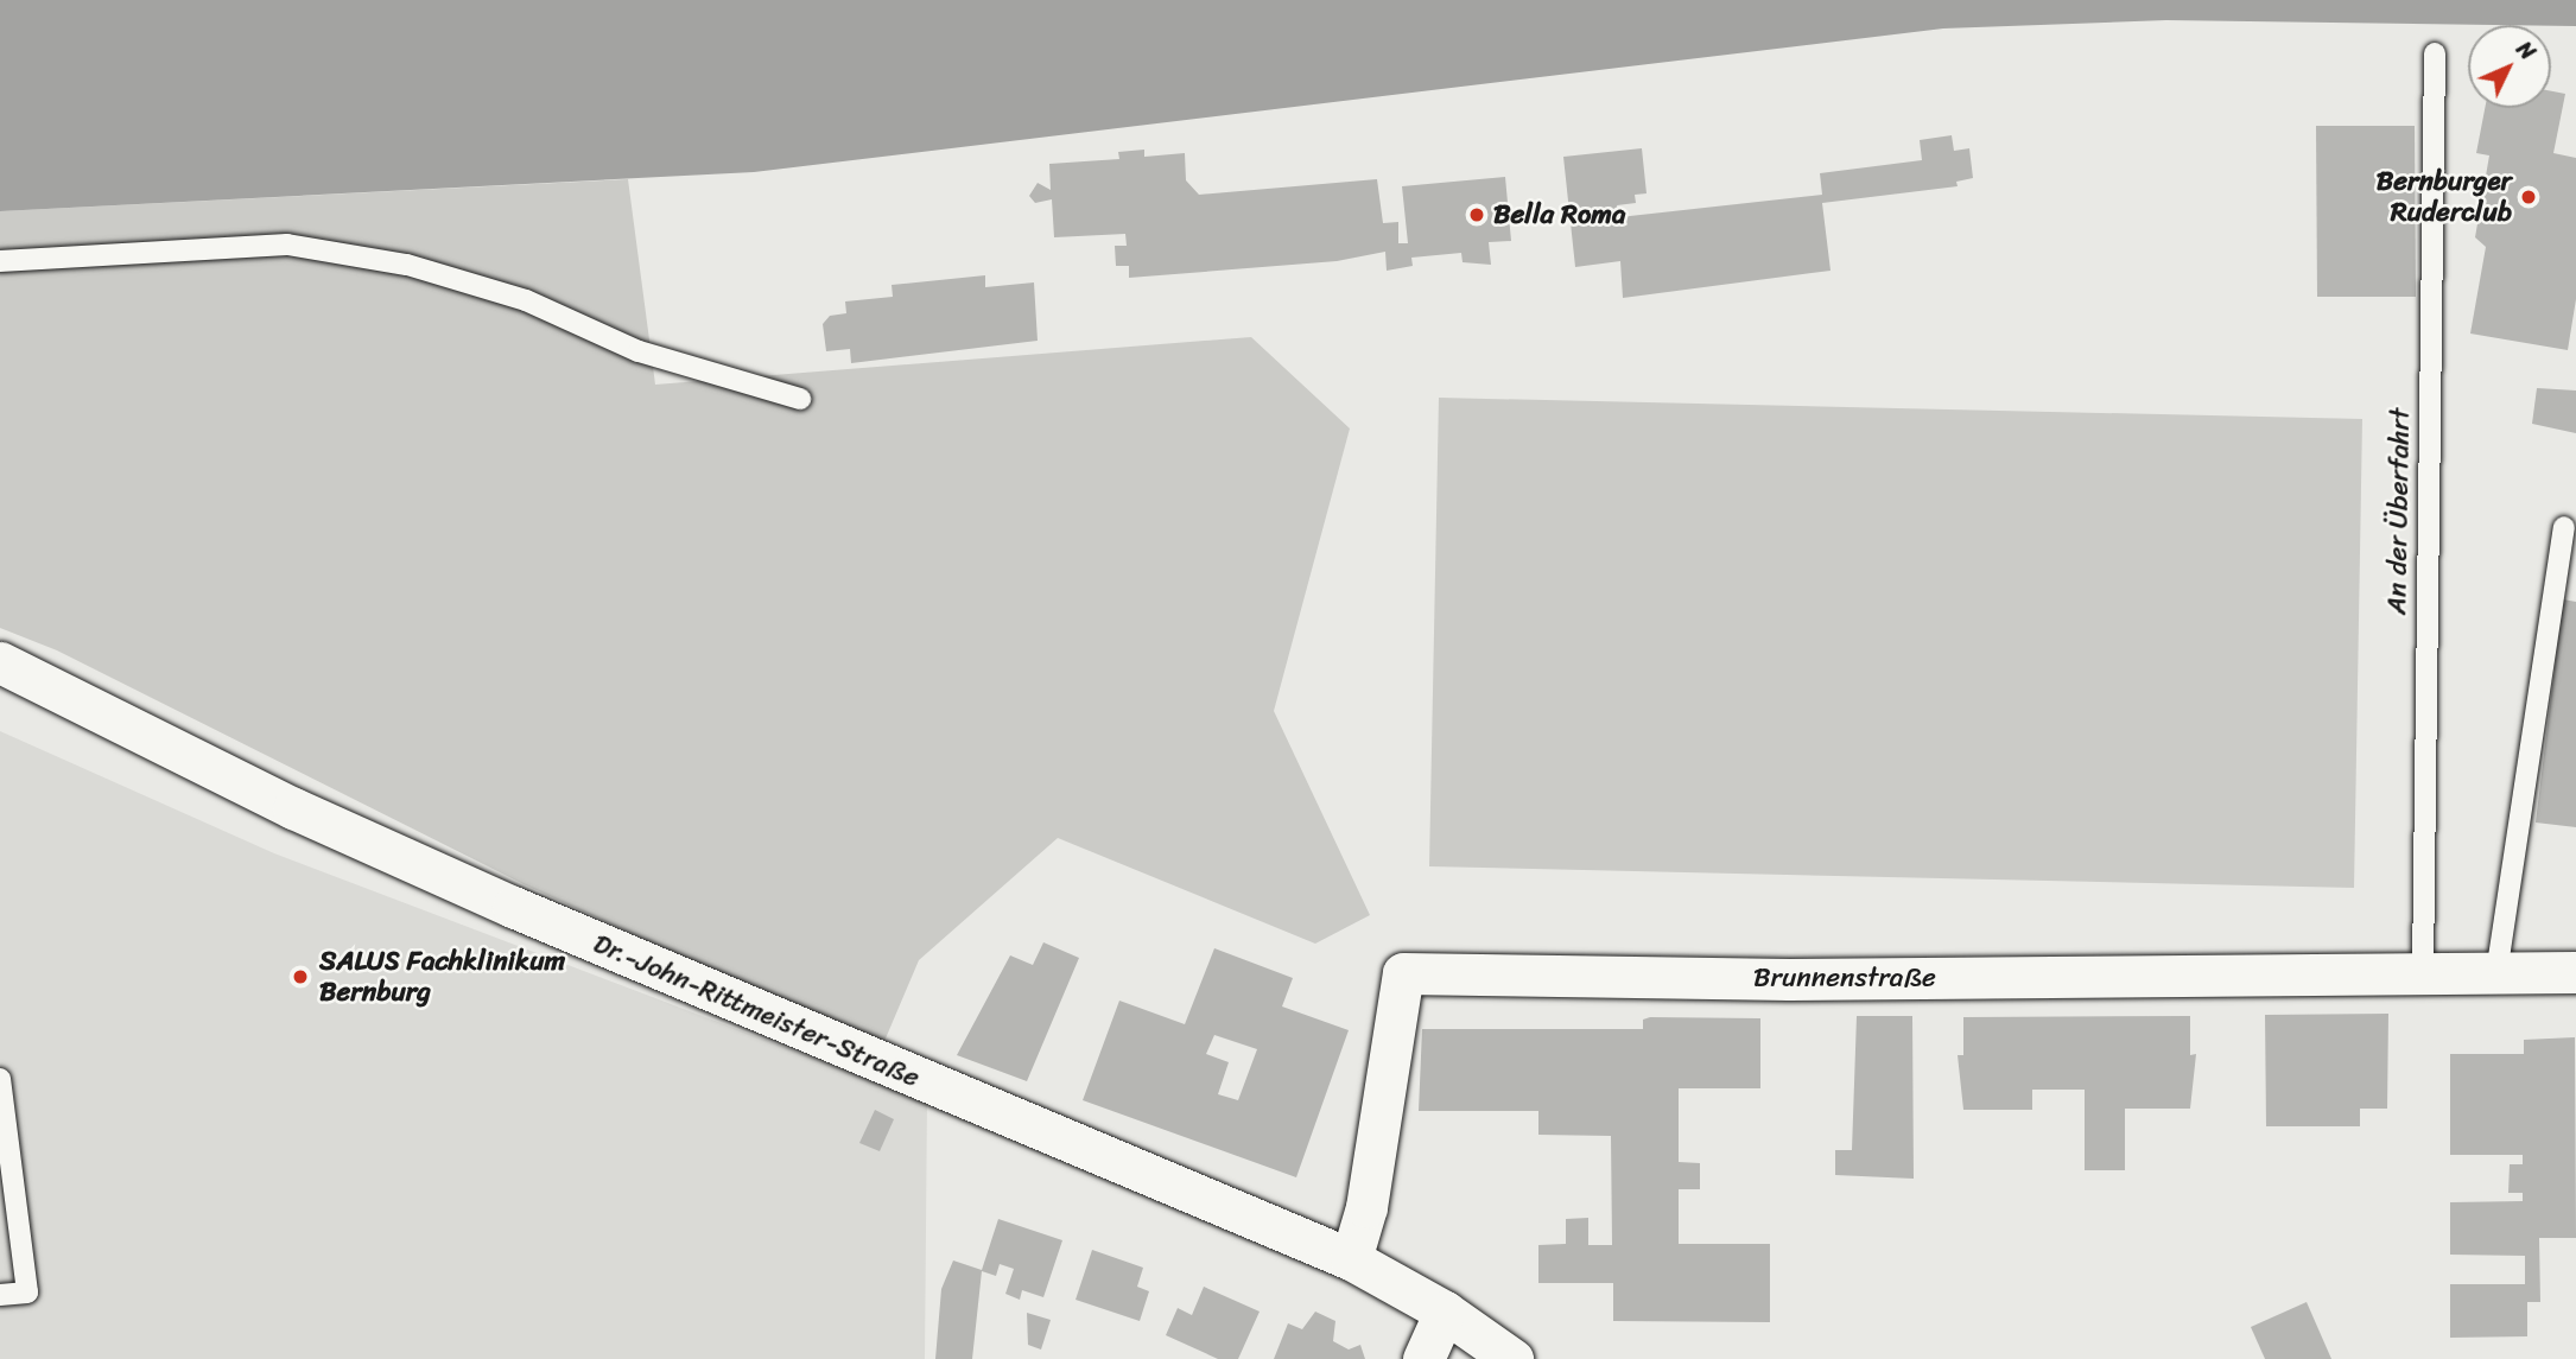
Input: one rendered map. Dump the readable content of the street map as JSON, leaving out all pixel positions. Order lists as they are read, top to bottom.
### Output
{
  "streets": {
    "street": ["Brunnenstraße", "Dr.-John-Rittmeister-Straße"],
    "lane": ["An der Überfahrt"]
  },
  "crossings": [
    ["An der Überfahrt", "Brunnenstraße"],
    ["Brunnenstraße", "Dr.-John-Rittmeister-Straße"]
  ],
  "places": ["Bernburger Ruderclub", "Bella Roma", "SALUS Fachklinikum Bernburg"],
  "north": "top right"
}
